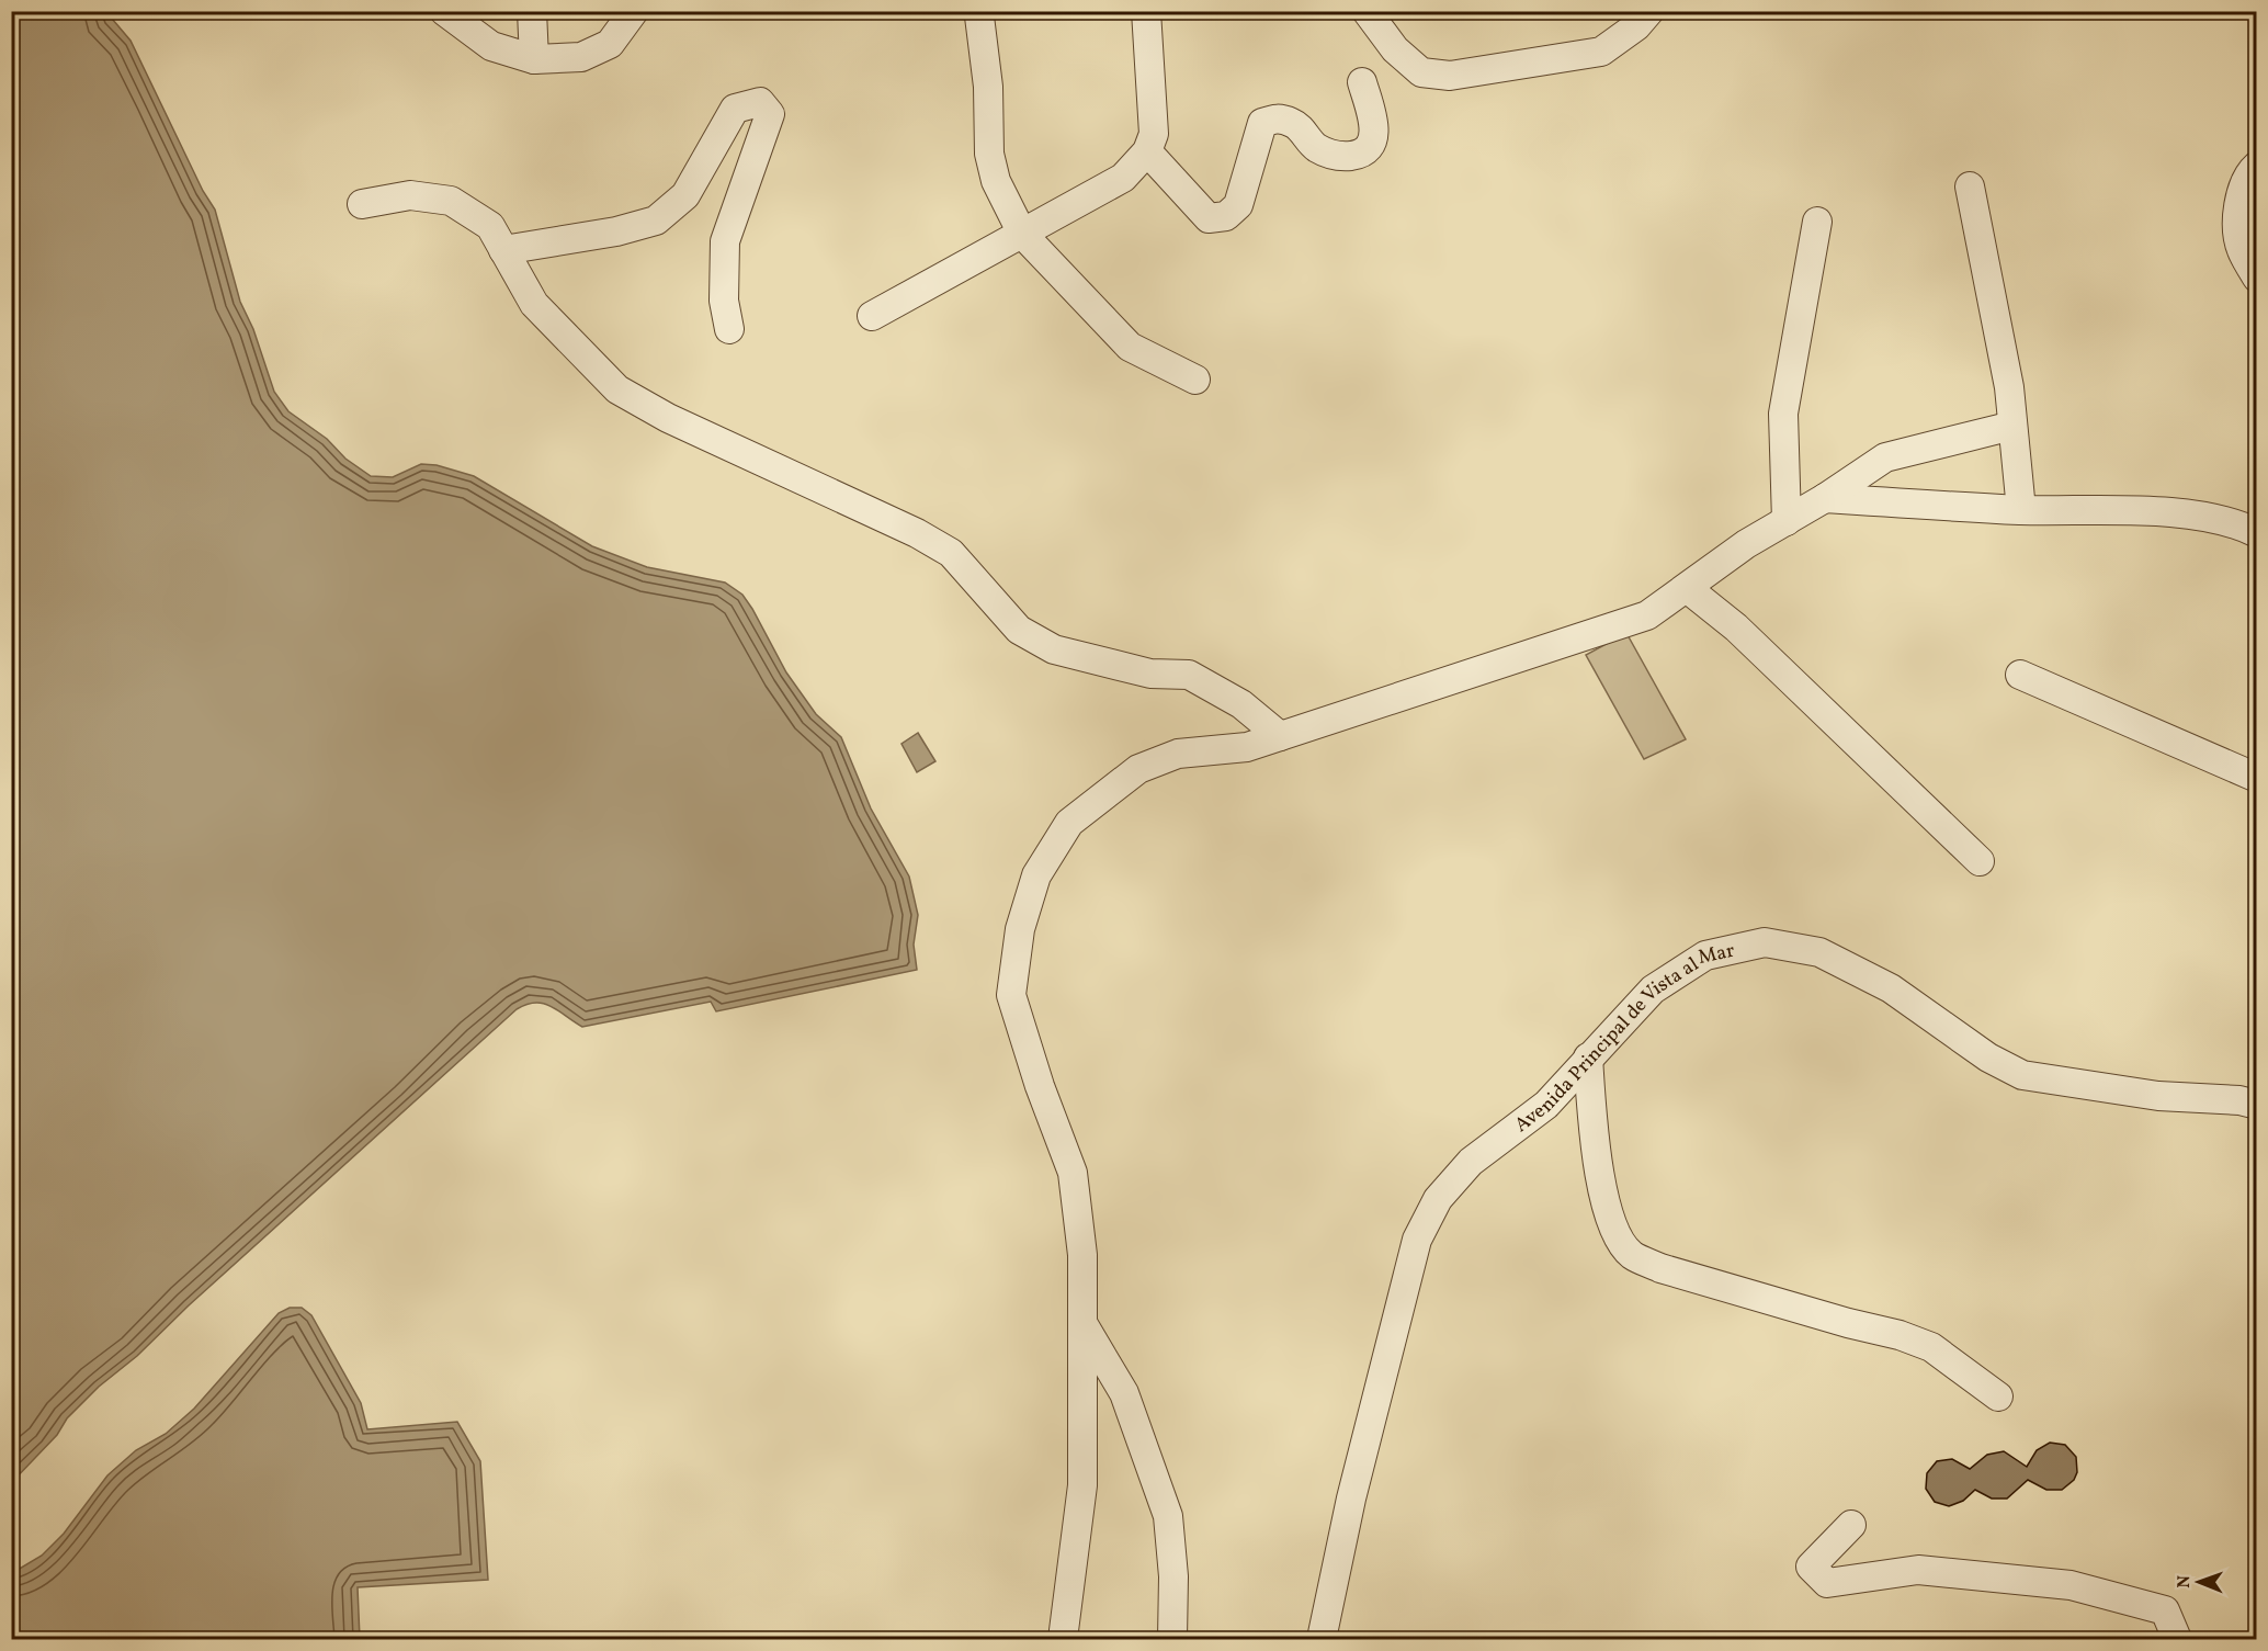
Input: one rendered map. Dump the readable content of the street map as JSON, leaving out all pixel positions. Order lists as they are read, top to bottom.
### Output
{
  "streets": {
    "street": ["Avenida Principal de Vista al Mar"]
  },
  "north": "left"
}
